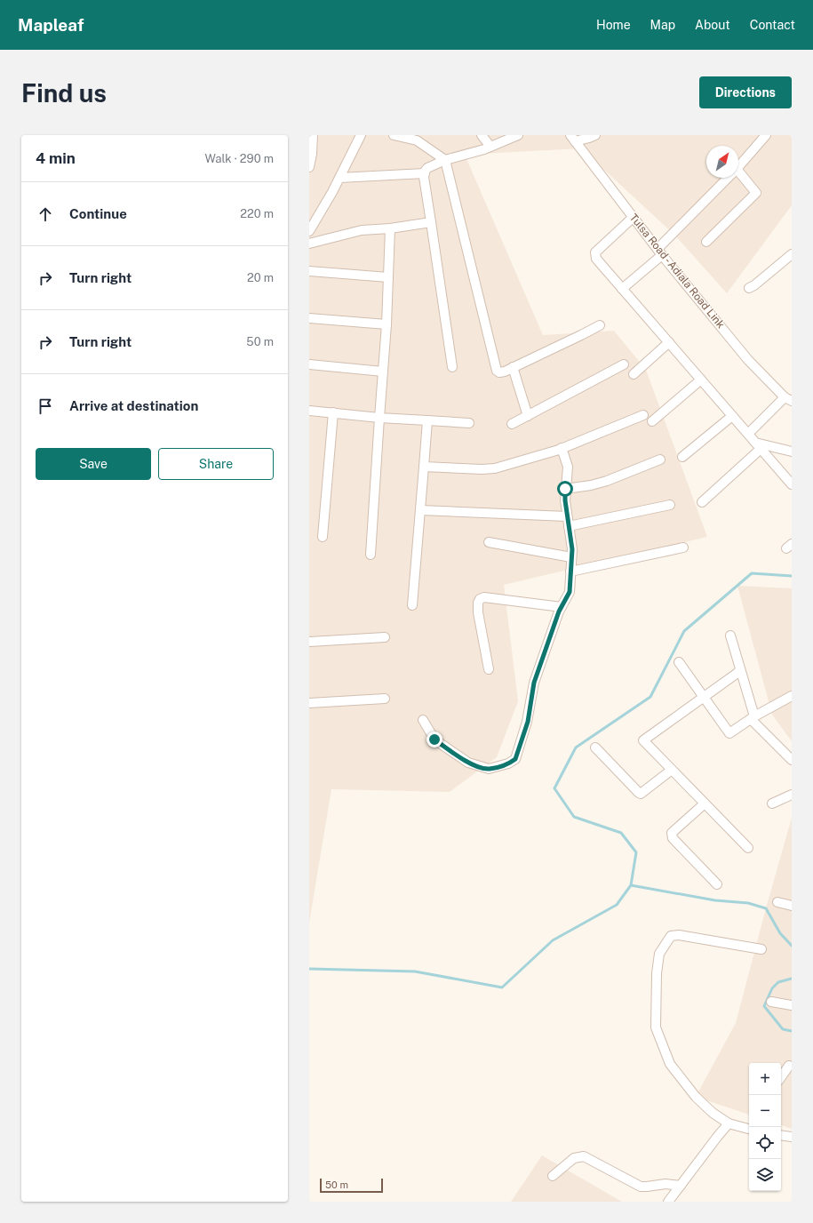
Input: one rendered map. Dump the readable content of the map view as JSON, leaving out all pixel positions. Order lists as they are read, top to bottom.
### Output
{
  "streets": {
    "street": ["Tulsa Road - Adiala Road Link"]
  },
  "scale_bar": "50 m",
  "north": "top right",
  "page": {
    "header": "Mapleaf",
    "nav": [
      "Home",
      "Map",
      "About",
      "Contact"
    ],
    "buttons": [
      "Directions",
      ["Save", "Share"]
    ],
    "title": "Find us",
    "heading": ["4 min", "Walk · 290 m"],
    "list": [
      ["Continue", "220 m"],
      ["Turn right", "20 m"],
      ["Turn right", "50 m"],
      "Arrive at destination"
    ],
    "map_buttons": ["+", "−"],
    "scale": "50 m"
  }
}
